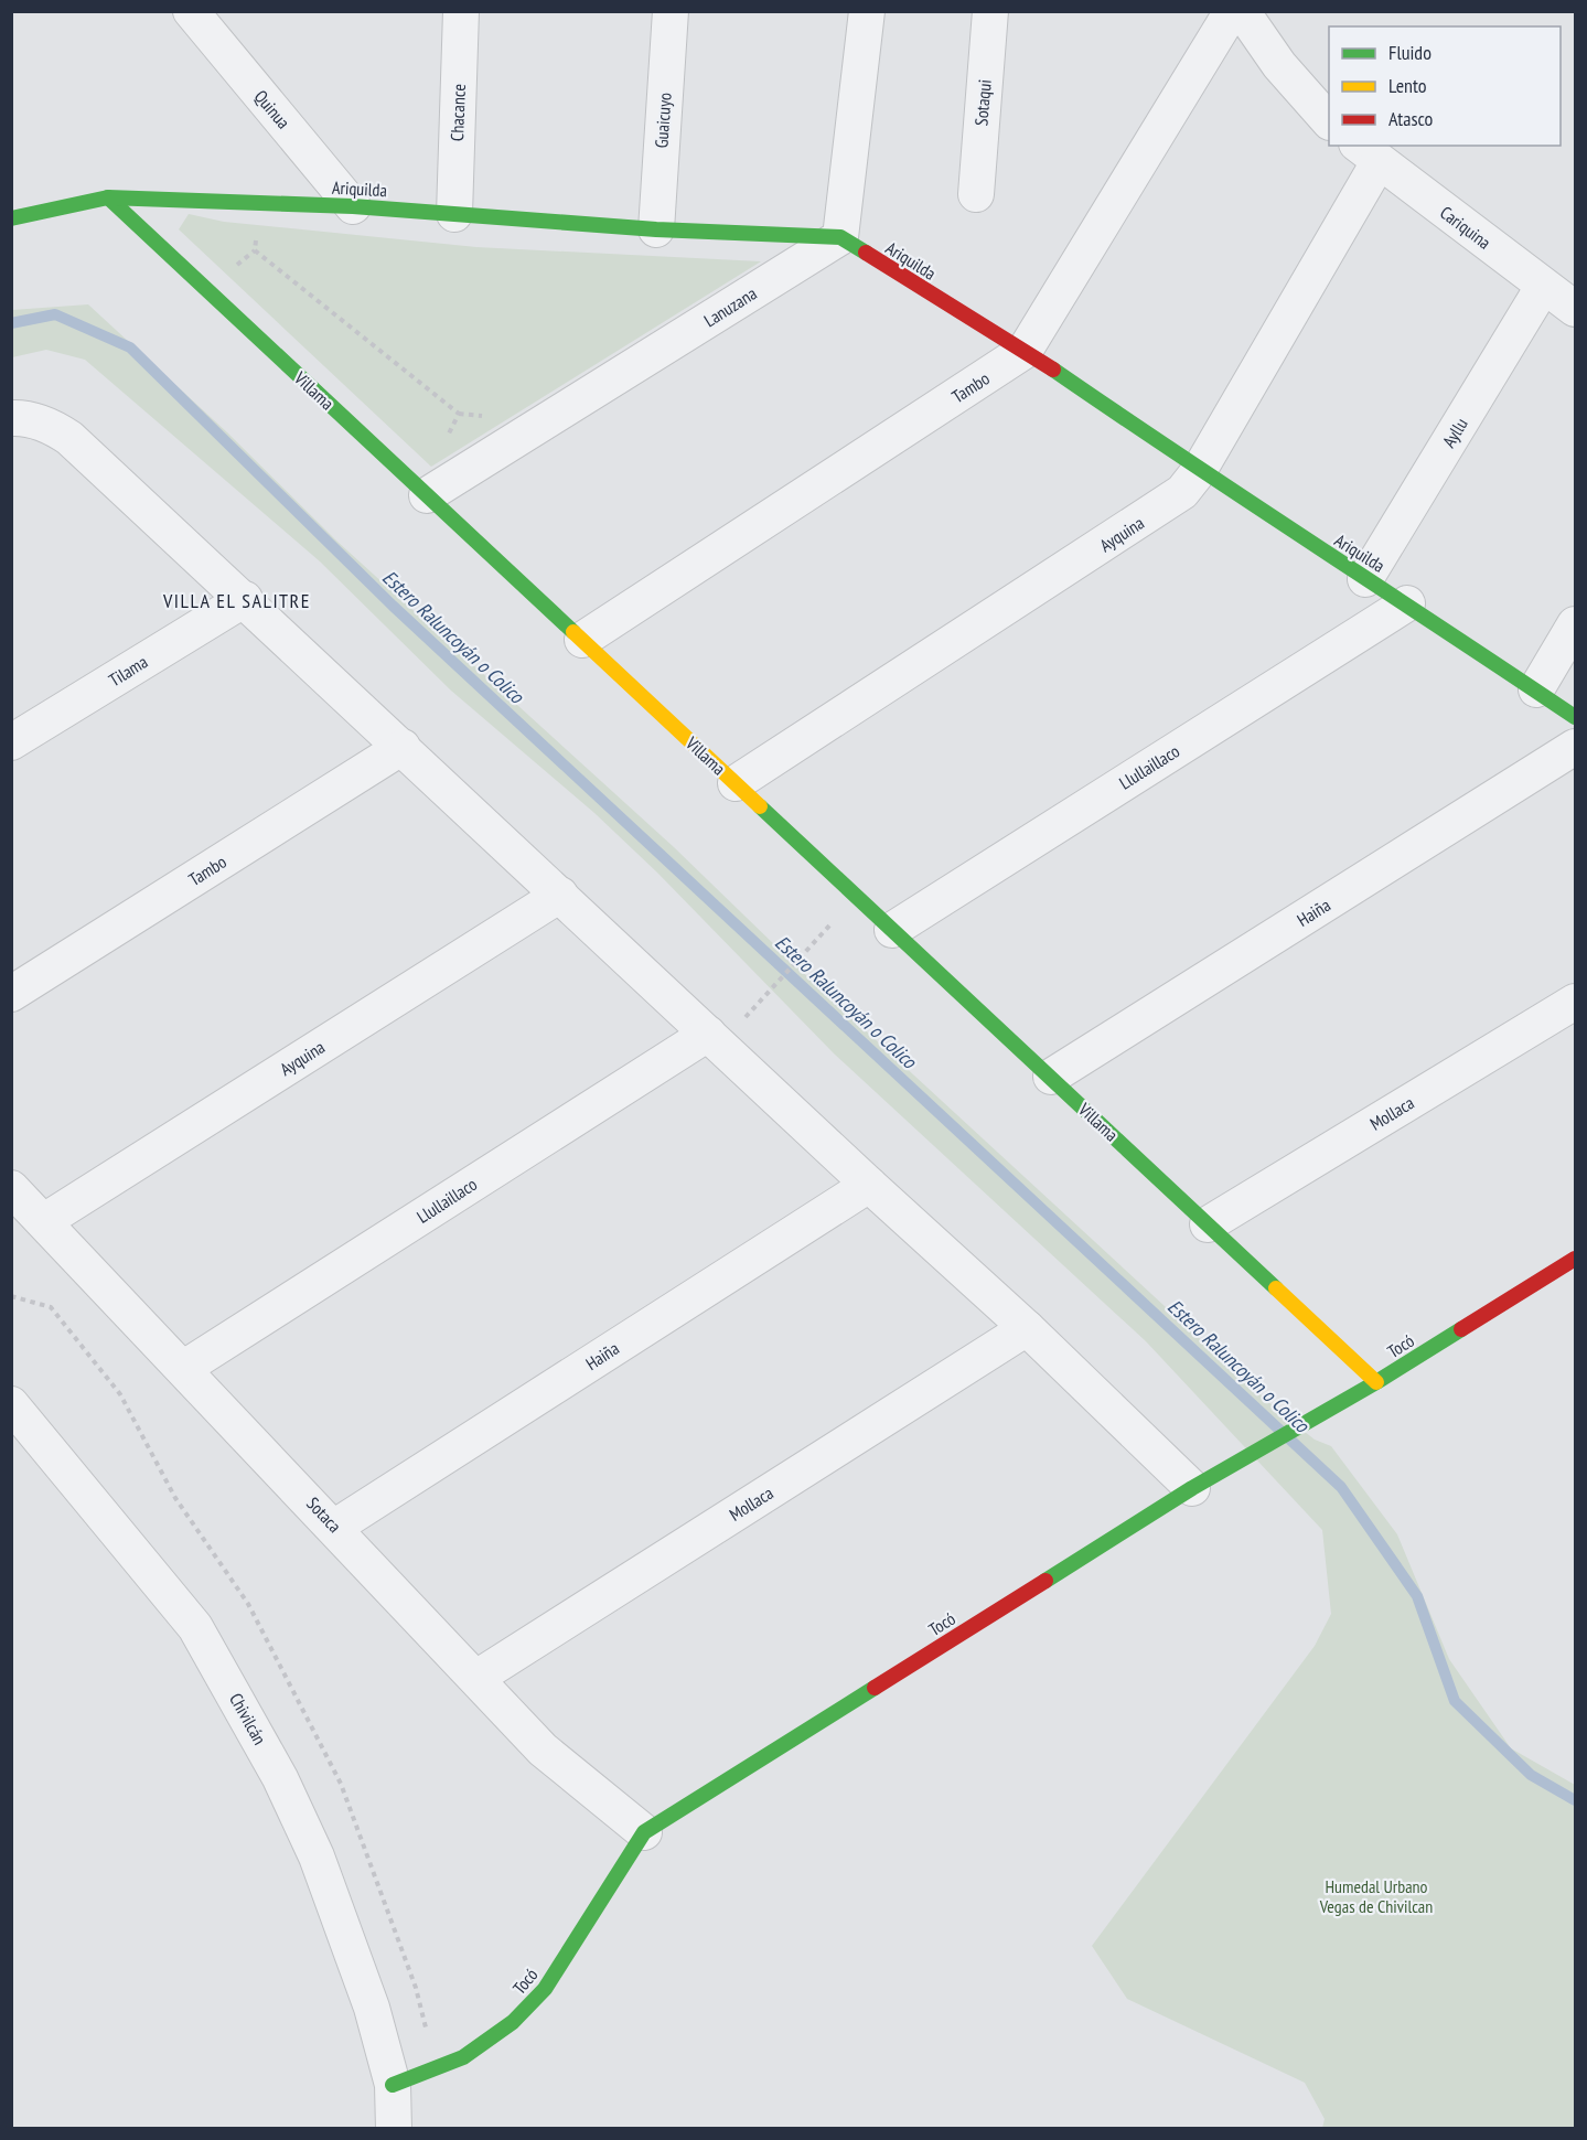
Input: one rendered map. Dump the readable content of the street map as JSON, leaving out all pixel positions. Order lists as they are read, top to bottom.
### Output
{
  "streets": {
    "street": [
      "Sotaqui",
      "Quinua",
      "Chacance",
      "Guaicuyo",
      "Ariquilda",
      "Cariquina",
      "Lanuzana",
      "Tambo",
      "Villama",
      "Ayllu",
      "Ayquina",
      "Tilama",
      "Llullaillaco",
      "Haiña",
      "Mollaca",
      "Tocó",
      "Sotaca",
      "Chivilcán"
    ]
  },
  "crossings": [
    ["Quinua", "Ariquilda"],
    ["Chacance", "Ariquilda"],
    ["Guaicuyo", "Ariquilda"],
    ["Ariquilda", "Lanuzana"],
    ["Ariquilda", "Tambo"],
    ["Ariquilda", "Villama"],
    ["Ariquilda", "Ayllu"],
    ["Ariquilda", "Ayquina"],
    ["Ariquilda", "Llullaillaco"],
    ["Cariquina", "Ayllu"],
    ["Cariquina", "Ayquina"],
    ["Lanuzana", "Villama"],
    ["Tambo", "Villama"],
    ["Villama", "Ayquina"],
    ["Villama", "Llullaillaco"],
    ["Villama", "Haiña"],
    ["Villama", "Mollaca"],
    ["Villama", "Tocó"],
    ["Ayquina", "Sotaca"],
    ["Llullaillaco", "Sotaca"],
    ["Haiña", "Sotaca"],
    ["Mollaca", "Sotaca"],
    ["Tocó", "Sotaca"],
    ["Tocó", "Chivilcán"]
  ],
  "districts": ["VILLA EL SALITRE"],
  "water": ["Estero Raluncoyán o Colico"],
  "parks": ["Humedal Urbano Vegas de Chivilcan"],
  "legend": ["Fluido", "Lento", "Atasco"]
}
